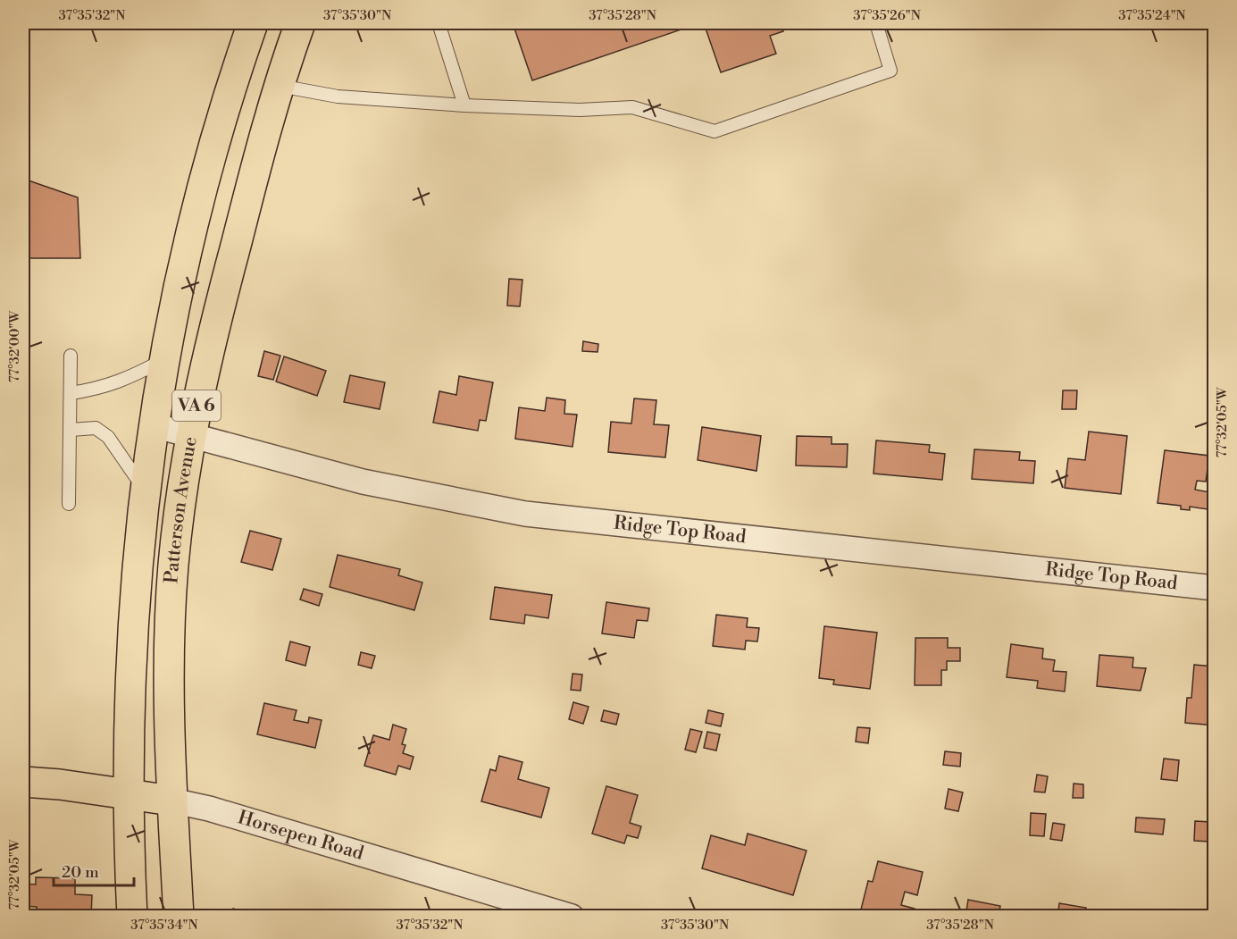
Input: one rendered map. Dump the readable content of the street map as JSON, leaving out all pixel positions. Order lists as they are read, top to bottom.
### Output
{
  "streets": {
    "main road": ["VA 6", "Patterson Avenue", "Horsepen Road"],
    "street": ["Ridge Top Road"]
  },
  "crossings": [
    ["Patterson Avenue", "Ridge Top Road"],
    ["Patterson Avenue", "Horsepen Road"]
  ],
  "scale_bar": "20 m",
  "coordinates": [
    "37°35'32\"N",
    "37°35'30\"N",
    "37°35'28\"N",
    "37°35'26\"N",
    "37°35'24\"N",
    "77°32'00\"W",
    "77°32'05\"W",
    "37°35'34\"N"
  ]
}
